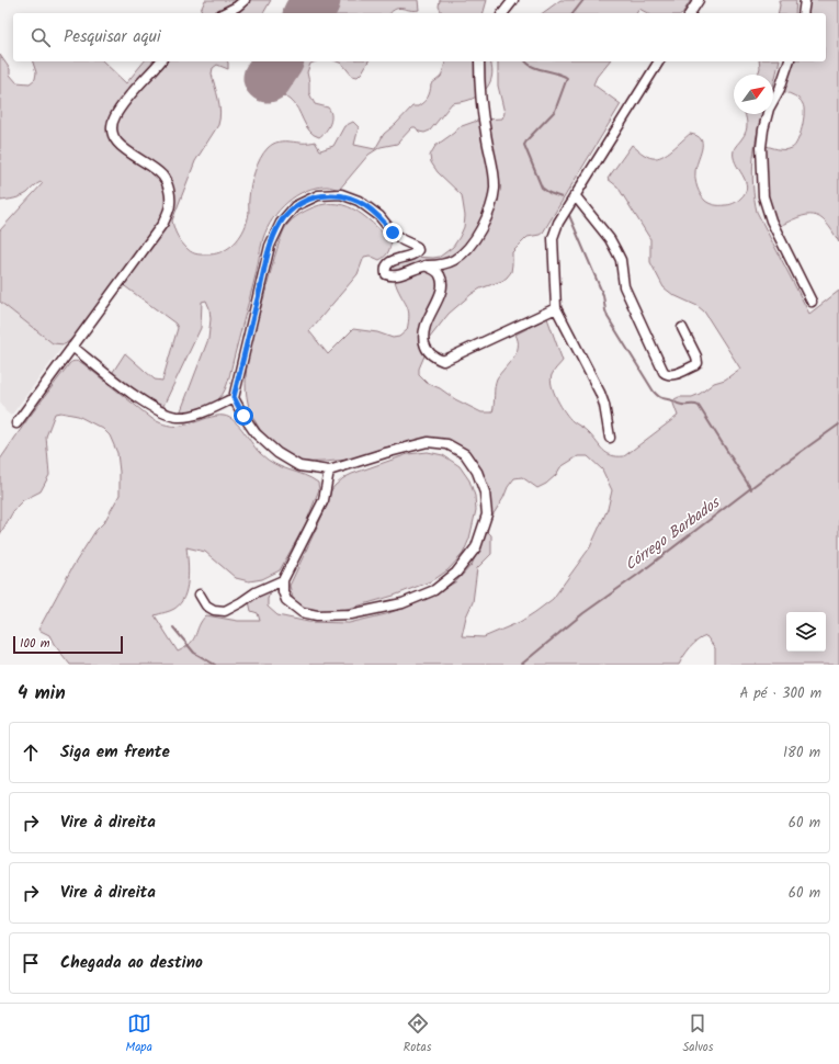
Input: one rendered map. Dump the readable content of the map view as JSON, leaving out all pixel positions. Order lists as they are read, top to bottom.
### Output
{
  "water": ["Córrego Barbados"],
  "scale_bar": "100 m",
  "north": "top right",
  "page": {
    "search": "Pesquisar aqui",
    "scale": "100 m",
    "heading": ["4 min", "A pé · 300 m"],
    "list": [
      ["Siga em frente", "180 m"],
      ["Vire à direita", "60 m"],
      ["Vire à direita", "60 m"],
      "Chegada ao destino"
    ],
    "nav": ["Mapa", "Rotas", "Salvos"]
  }
}
